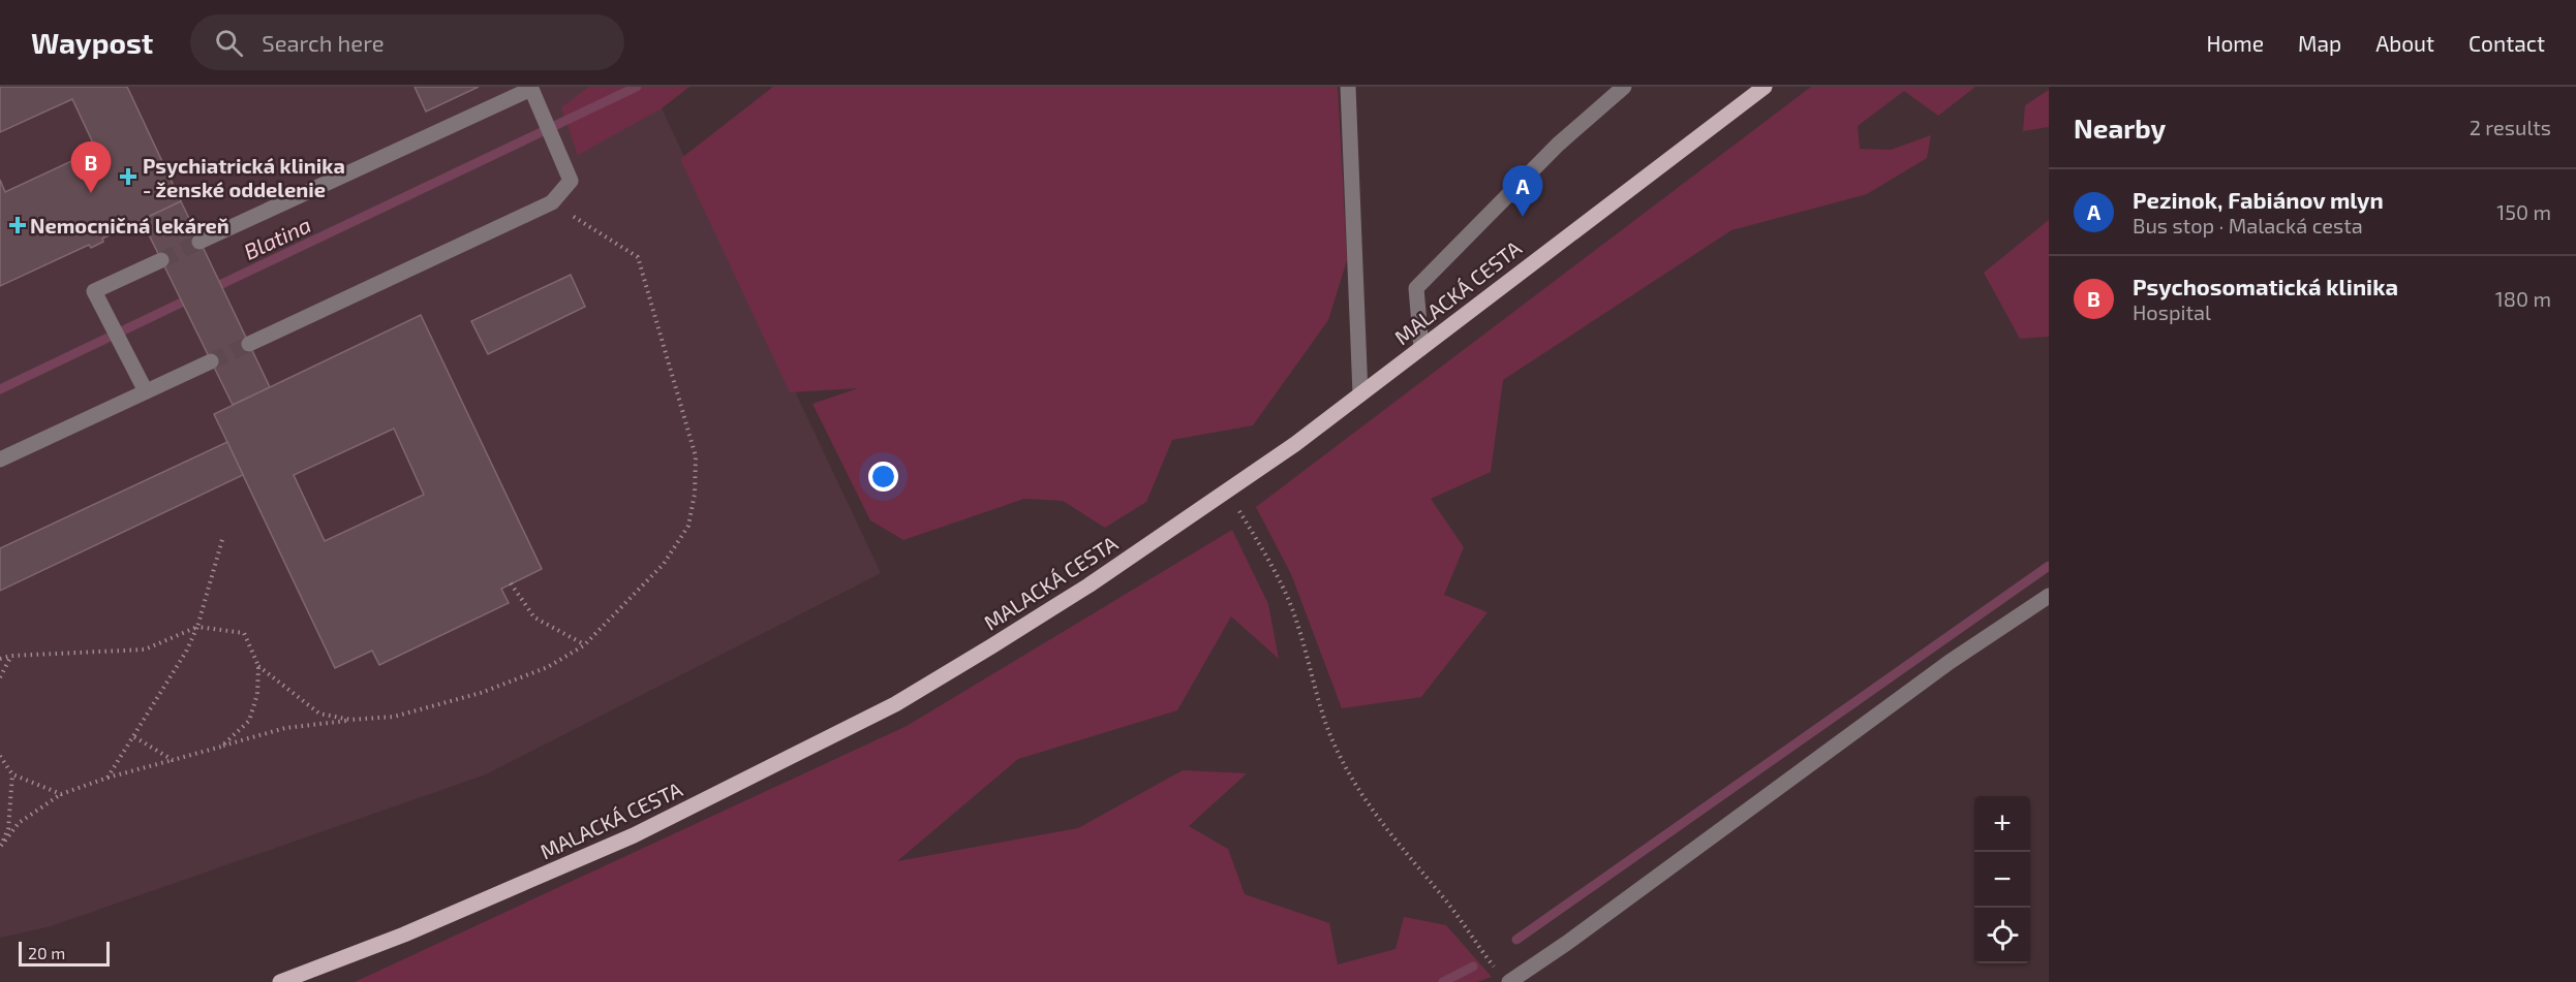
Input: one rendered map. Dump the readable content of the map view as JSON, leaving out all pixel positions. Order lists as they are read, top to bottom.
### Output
{
  "streets": {
    "main road": ["MALACKÁ CESTA"]
  },
  "water": ["Blatina"],
  "places": {
    "health": ["Psychiatrická klinika - ženské oddelenie", "Nemocničná lekáreň"]
  },
  "scale_bar": "20 m",
  "page": {
    "header": "Waypost",
    "search": "Search here",
    "nav": [
      "Home",
      "Map",
      "About",
      "Contact"
    ],
    "heading": ["Nearby", "2 results"],
    "pins": ["B", "A"],
    "list": [
      {
        "mark": "A",
        "name": "Pezinok, Fabiánov mlyn",
        "note": "Bus stop · Malacká cesta",
        "value": "150 m"
      },
      {
        "mark": "B",
        "name": "Psychosomatická klinika",
        "note": "Hospital",
        "value": "180 m"
      }
    ],
    "map_buttons": ["+", "−"],
    "scale": "20 m"
  }
}
